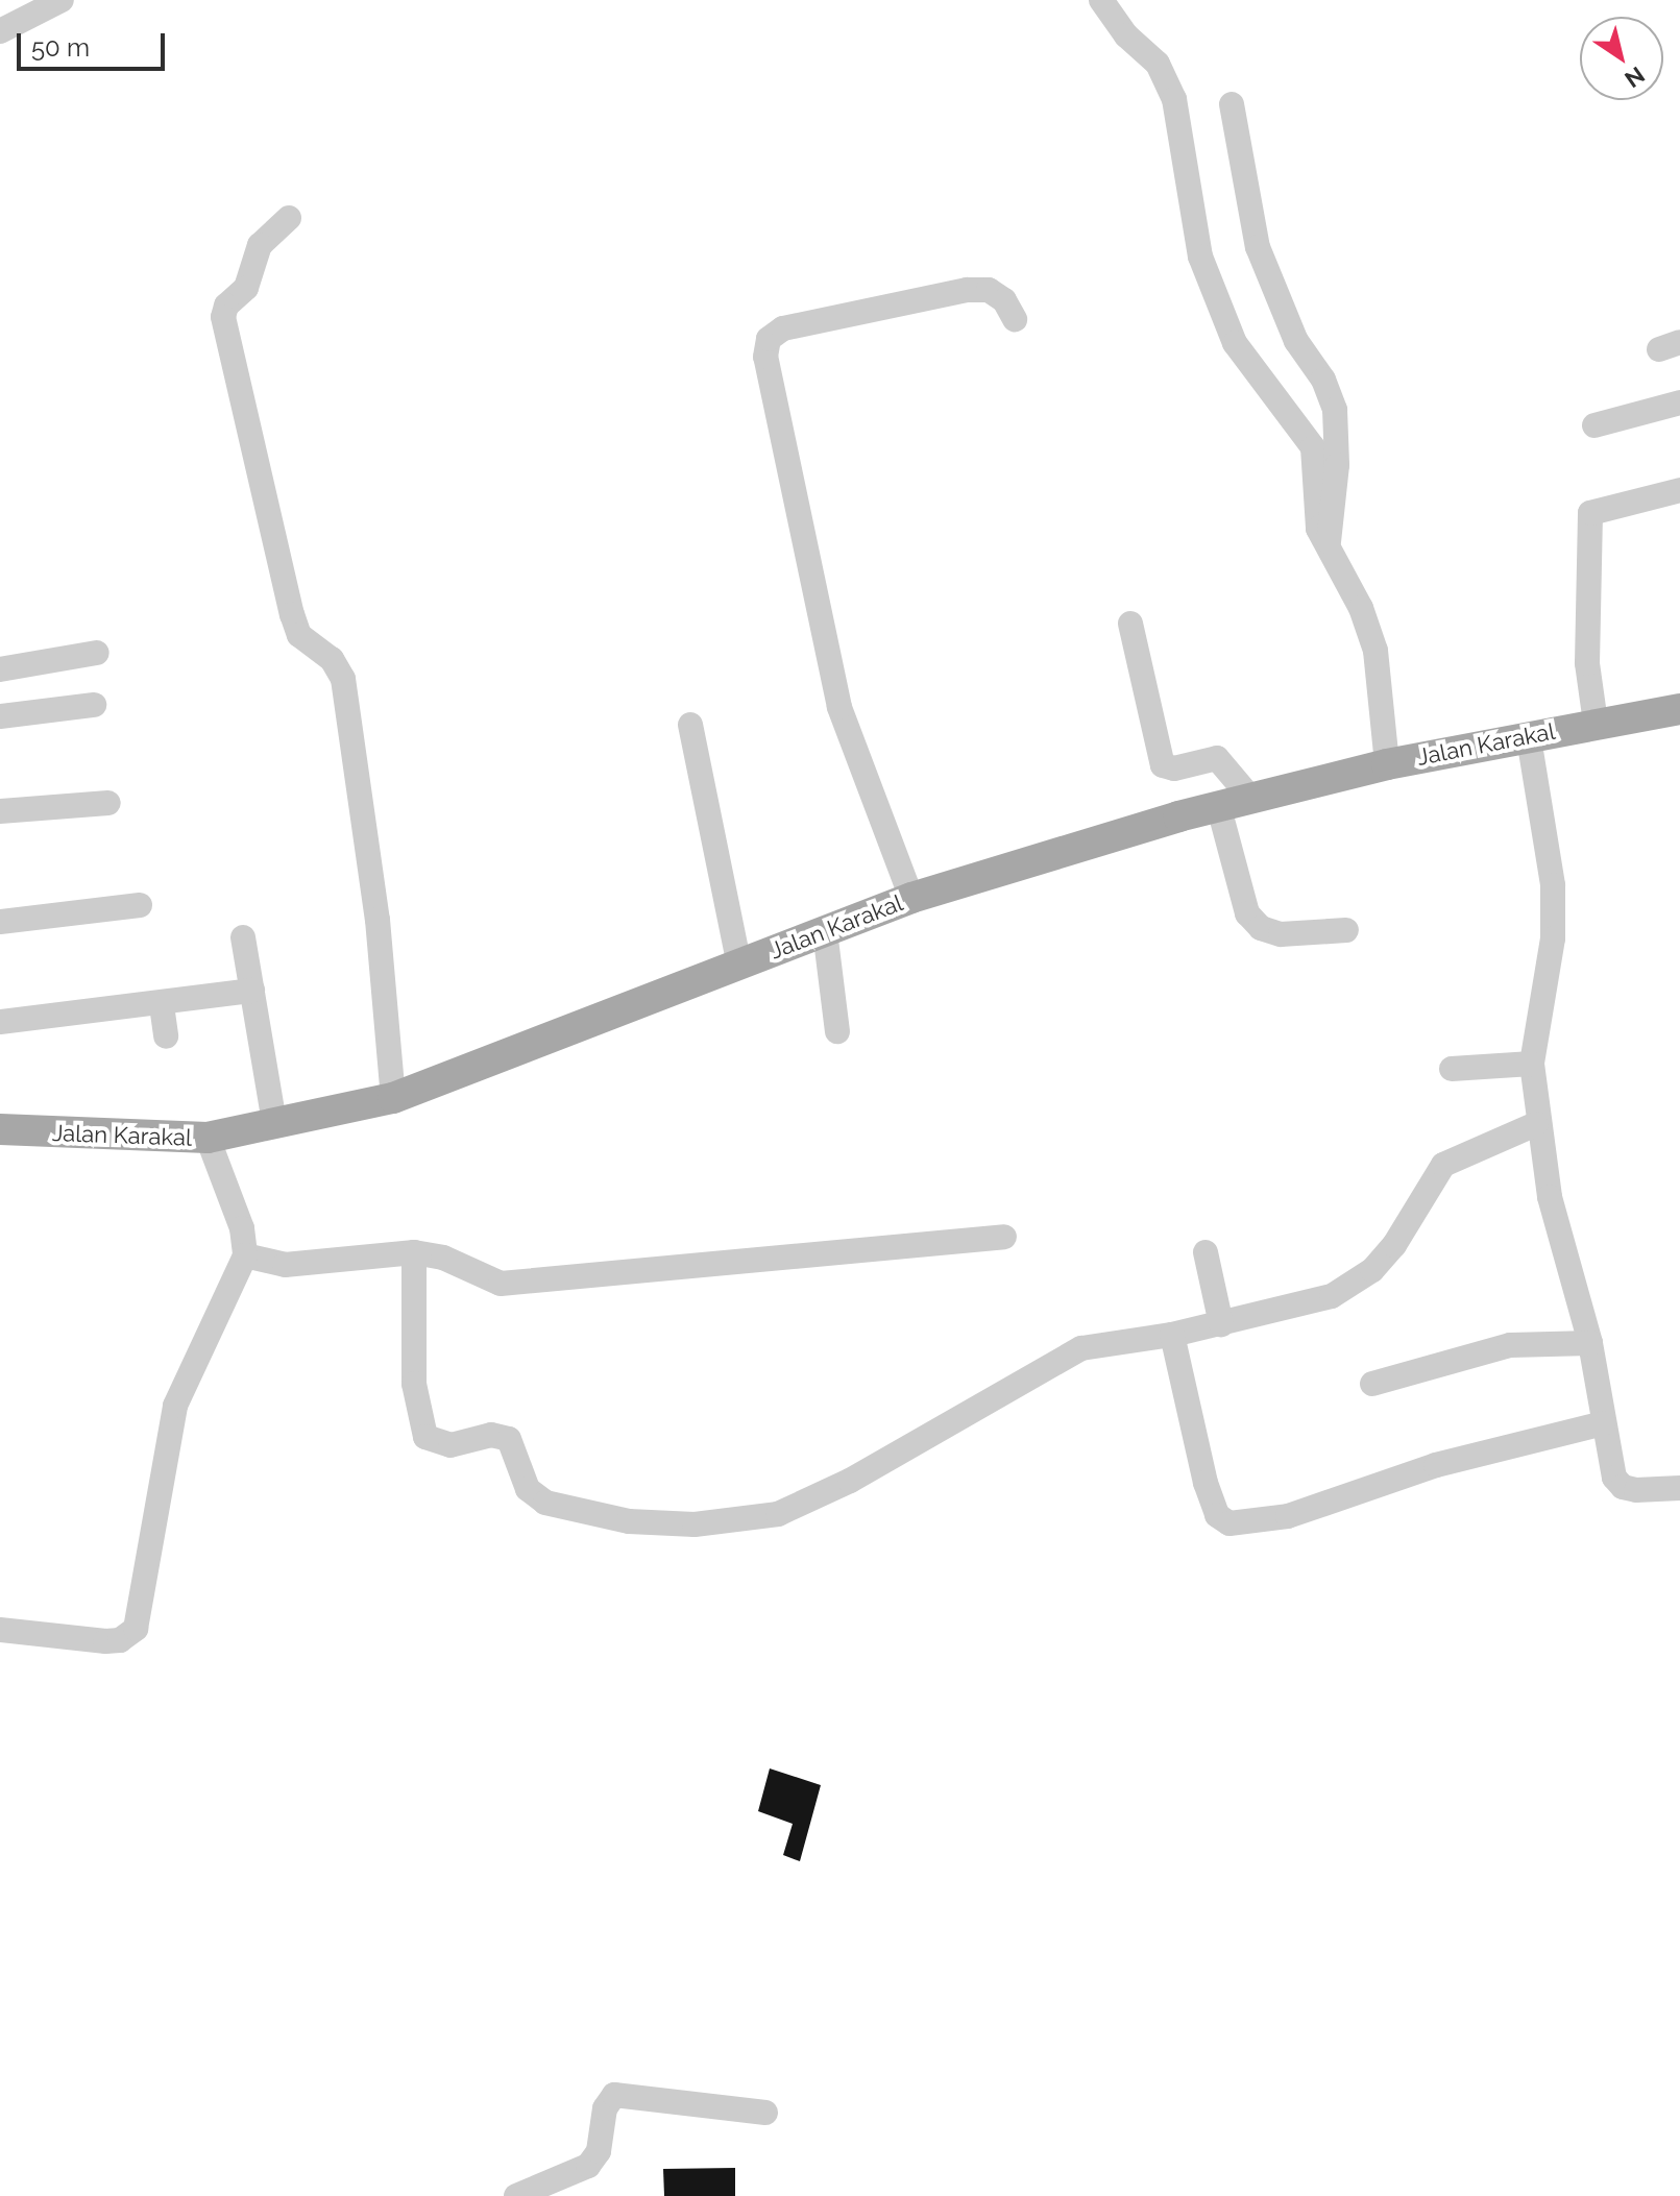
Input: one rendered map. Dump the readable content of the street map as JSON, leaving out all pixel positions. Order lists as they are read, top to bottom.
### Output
{
  "streets": {
    "main road": ["Jalan Karakal"]
  },
  "scale_bar": "50 m",
  "north": "bottom right"
}
